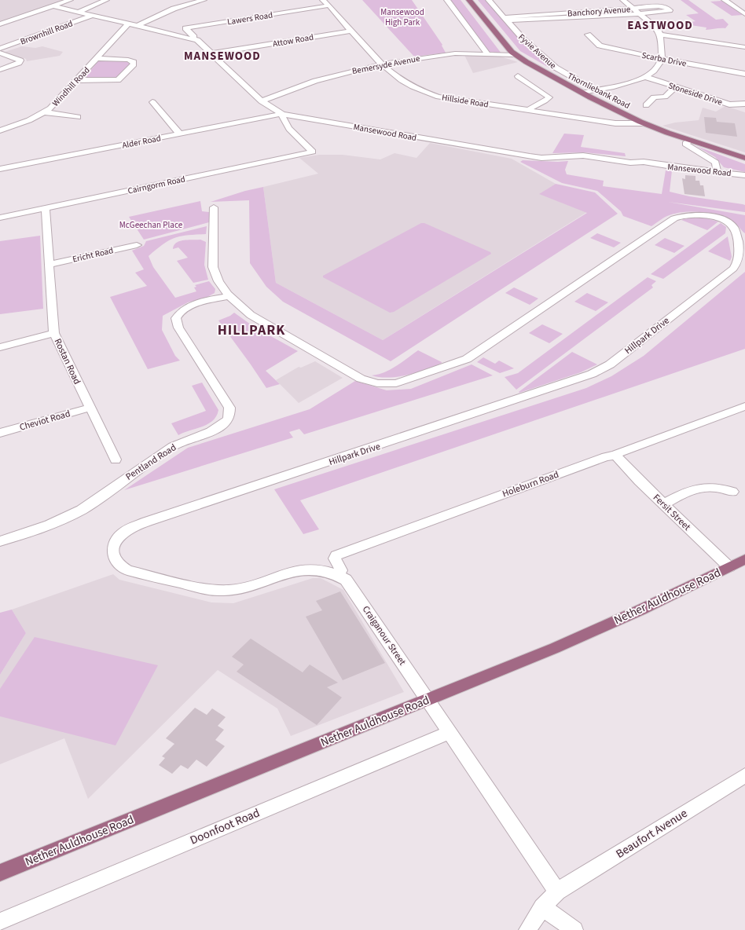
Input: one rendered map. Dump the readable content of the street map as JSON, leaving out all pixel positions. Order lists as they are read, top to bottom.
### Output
{
  "streets": {
    "main road": ["Thornliebank Road", "Nether Auldhouse Road"],
    "street": [
      "Banchory Avenue",
      "Lawers Road",
      "Brownhill Road",
      "Attow Road",
      "Fyvie Avenue",
      "Scarba Drive",
      "Bemersyde Avenue",
      "Windhill Road",
      "Stoneside Drive",
      "Hillside Road",
      "Mansewood Road",
      "Alder Road",
      "Cairngorm Road",
      "Ericht Road",
      "Hillpark Drive",
      "Rostan Road",
      "Cheviot Road",
      "Pentland Road",
      "Holeburn Road",
      "Fersit Street",
      "Craiganour Street",
      "Doonfoot Road",
      "Beaufort Avenue"
    ]
  },
  "crossings": [
    ["Banchory Avenue", "Fyvie Avenue"],
    ["Lawers Road", "Hillside Road"],
    ["Lawers Road", "Mansewood Road"],
    ["Brownhill Road", "Mansewood Road"],
    ["Attow Road", "Hillside Road"],
    ["Attow Road", "Mansewood Road"],
    ["Bemersyde Avenue", "Thornliebank Road"],
    ["Bemersyde Avenue", "Hillside Road"],
    ["Bemersyde Avenue", "Mansewood Road"],
    ["Windhill Road", "Mansewood Road"],
    ["Thornliebank Road", "Hillside Road"],
    ["Mansewood Road", "Alder Road"],
    ["Mansewood Road", "Cairngorm Road"],
    ["Alder Road", "Cairngorm Road"],
    ["Cairngorm Road", "Rostan Road"],
    ["Ericht Road", "Rostan Road"],
    ["Hillpark Drive", "Pentland Road"],
    ["Hillpark Drive", "Holeburn Road"],
    ["Hillpark Drive", "Craiganour Street"],
    ["Rostan Road", "Cheviot Road"],
    ["Holeburn Road", "Fersit Street"],
    ["Holeburn Road", "Craiganour Street"],
    ["Fersit Street", "Nether Auldhouse Road"],
    ["Nether Auldhouse Road", "Craiganour Street"],
    ["Craiganour Street", "Doonfoot Road"],
    ["Craiganour Street", "Beaufort Avenue"]
  ],
  "districts": ["EASTWOOD", "MANSEWOOD", "HILLPARK"],
  "parks": ["Mansewood High Park", "McGeechan Place"]
}
